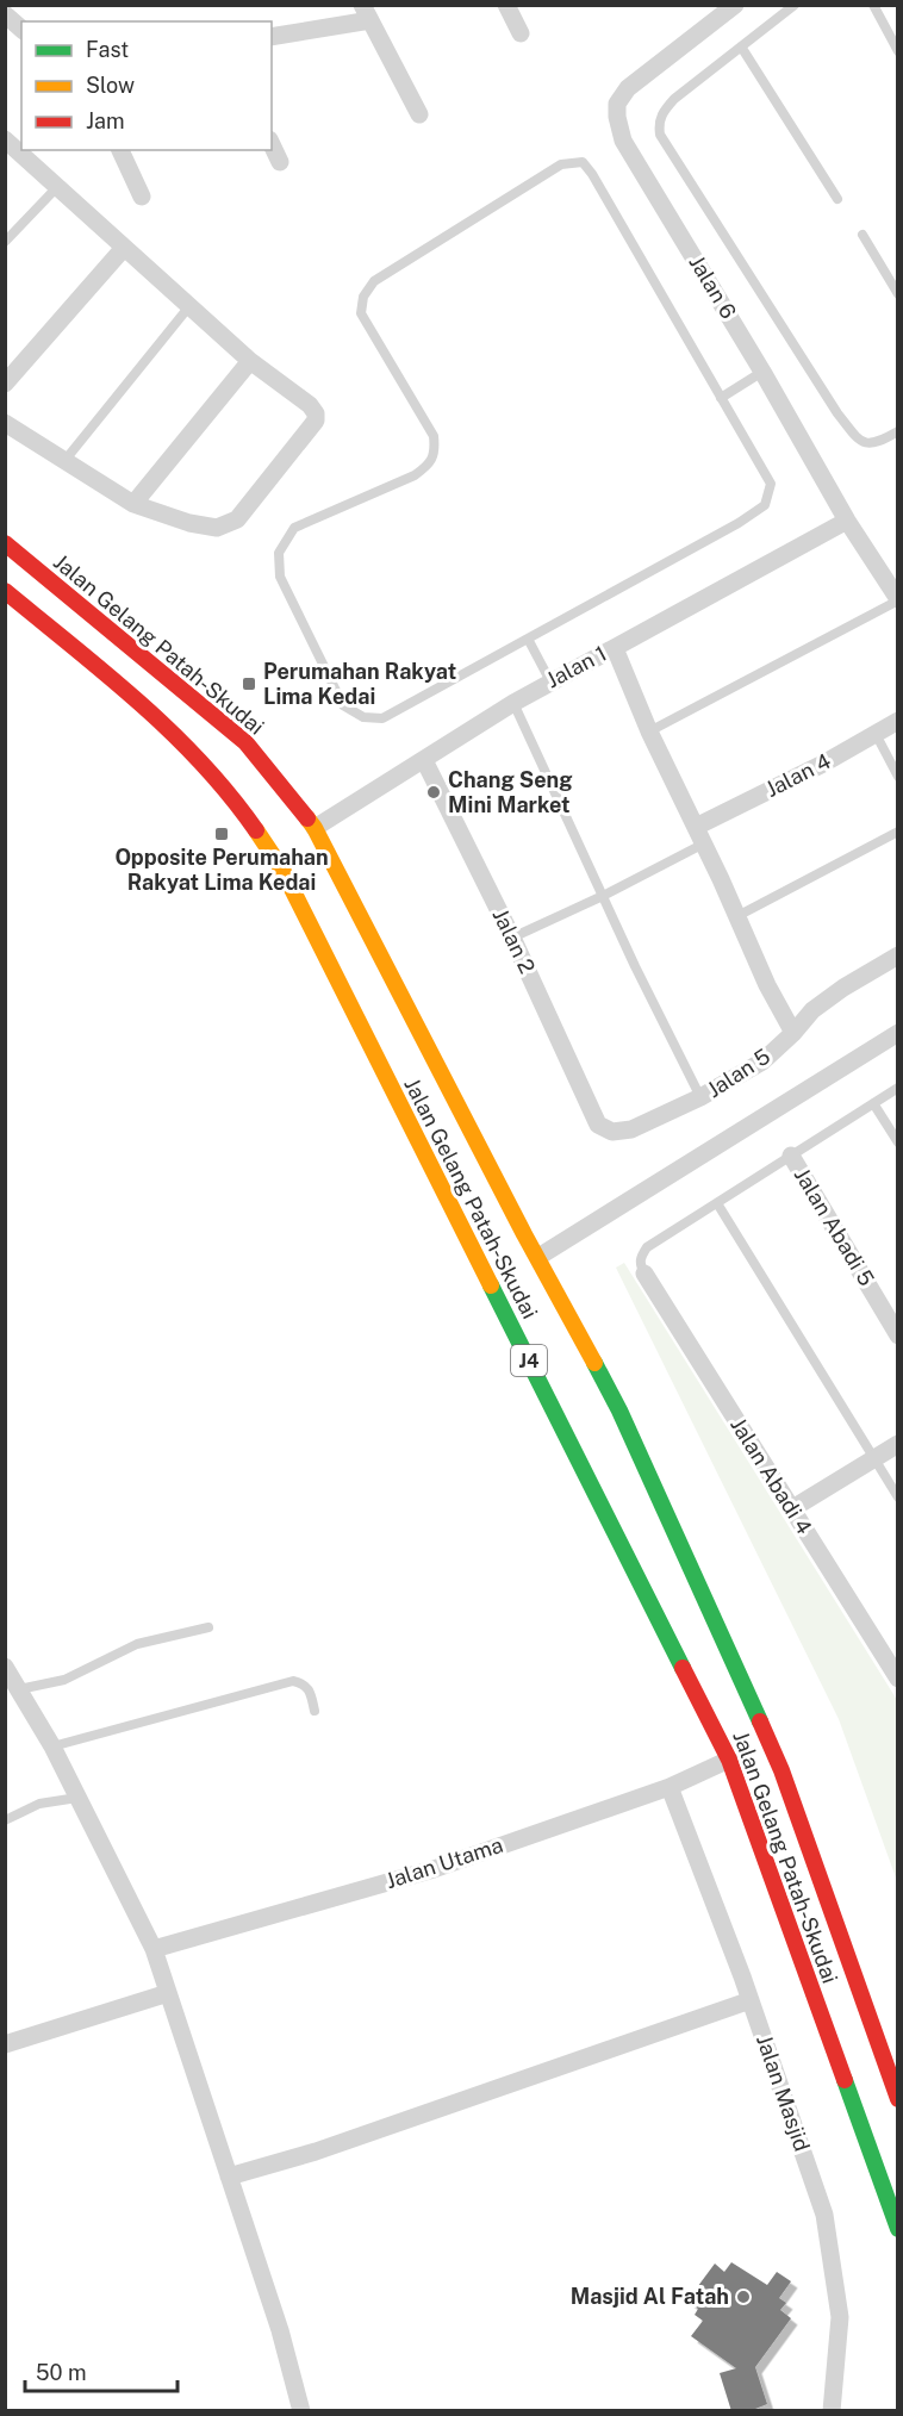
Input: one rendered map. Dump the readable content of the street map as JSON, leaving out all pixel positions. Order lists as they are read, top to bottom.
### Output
{
  "streets": {
    "main road": ["Jalan Gelang Patah-Skudai", "J4"],
    "street": [
      "Jalan 6",
      "Jalan 1",
      "Jalan 4",
      "Jalan 2",
      "Jalan 5",
      "Jalan Abadi 5",
      "Jalan Abadi 4",
      "Jalan Utama",
      "Jalan Masjid"
    ]
  },
  "crossings": [
    ["Jalan 6", "Jalan 1"],
    ["Jalan Gelang Patah-Skudai", "Jalan 1"],
    ["Jalan Gelang Patah-Skudai", "Jalan Utama"],
    ["Jalan 1", "Jalan 2"],
    ["Jalan 2", "Jalan 5"],
    ["Jalan Utama", "Jalan Masjid"]
  ],
  "places": {
    "transit": ["Perumahan Rakyat Lima Kedai", "Opposite Perumahan Rakyat Lima Kedai"],
    "other": ["Chang Seng Mini Market", "Masjid Al Fatah"]
  },
  "legend": ["Fast", "Slow", "Jam"],
  "scale_bar": "50 m"
}
